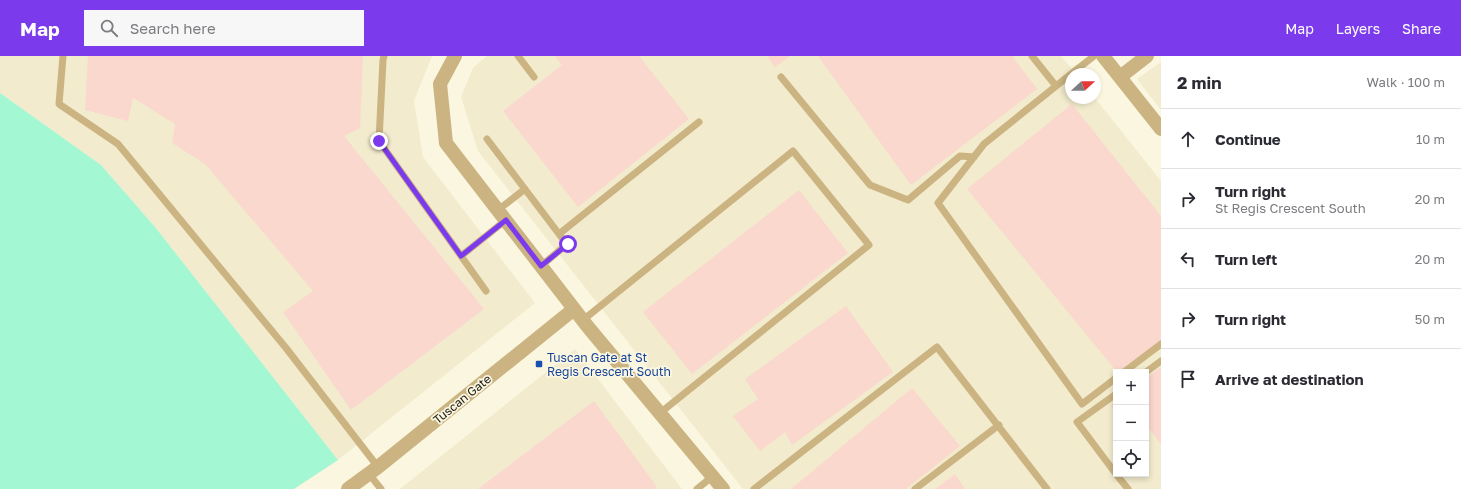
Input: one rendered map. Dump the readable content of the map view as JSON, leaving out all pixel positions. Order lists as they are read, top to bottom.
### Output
{
  "streets": {
    "street": ["Tuscan Gate"]
  },
  "places": {
    "transit": ["Tuscan Gate at St Regis Crescent South"]
  },
  "north": "right",
  "page": {
    "header": "Map",
    "search": "Search here",
    "nav": ["Map", "Layers", "Share"],
    "heading": ["2 min", "Walk · 100 m"],
    "list": [
      ["Continue", "10 m"],
      ["Turn right", "St Regis Crescent South", "20 m"],
      ["Turn left", "20 m"],
      ["Turn right", "50 m"],
      "Arrive at destination"
    ],
    "map_buttons": ["+", "−"]
  }
}
